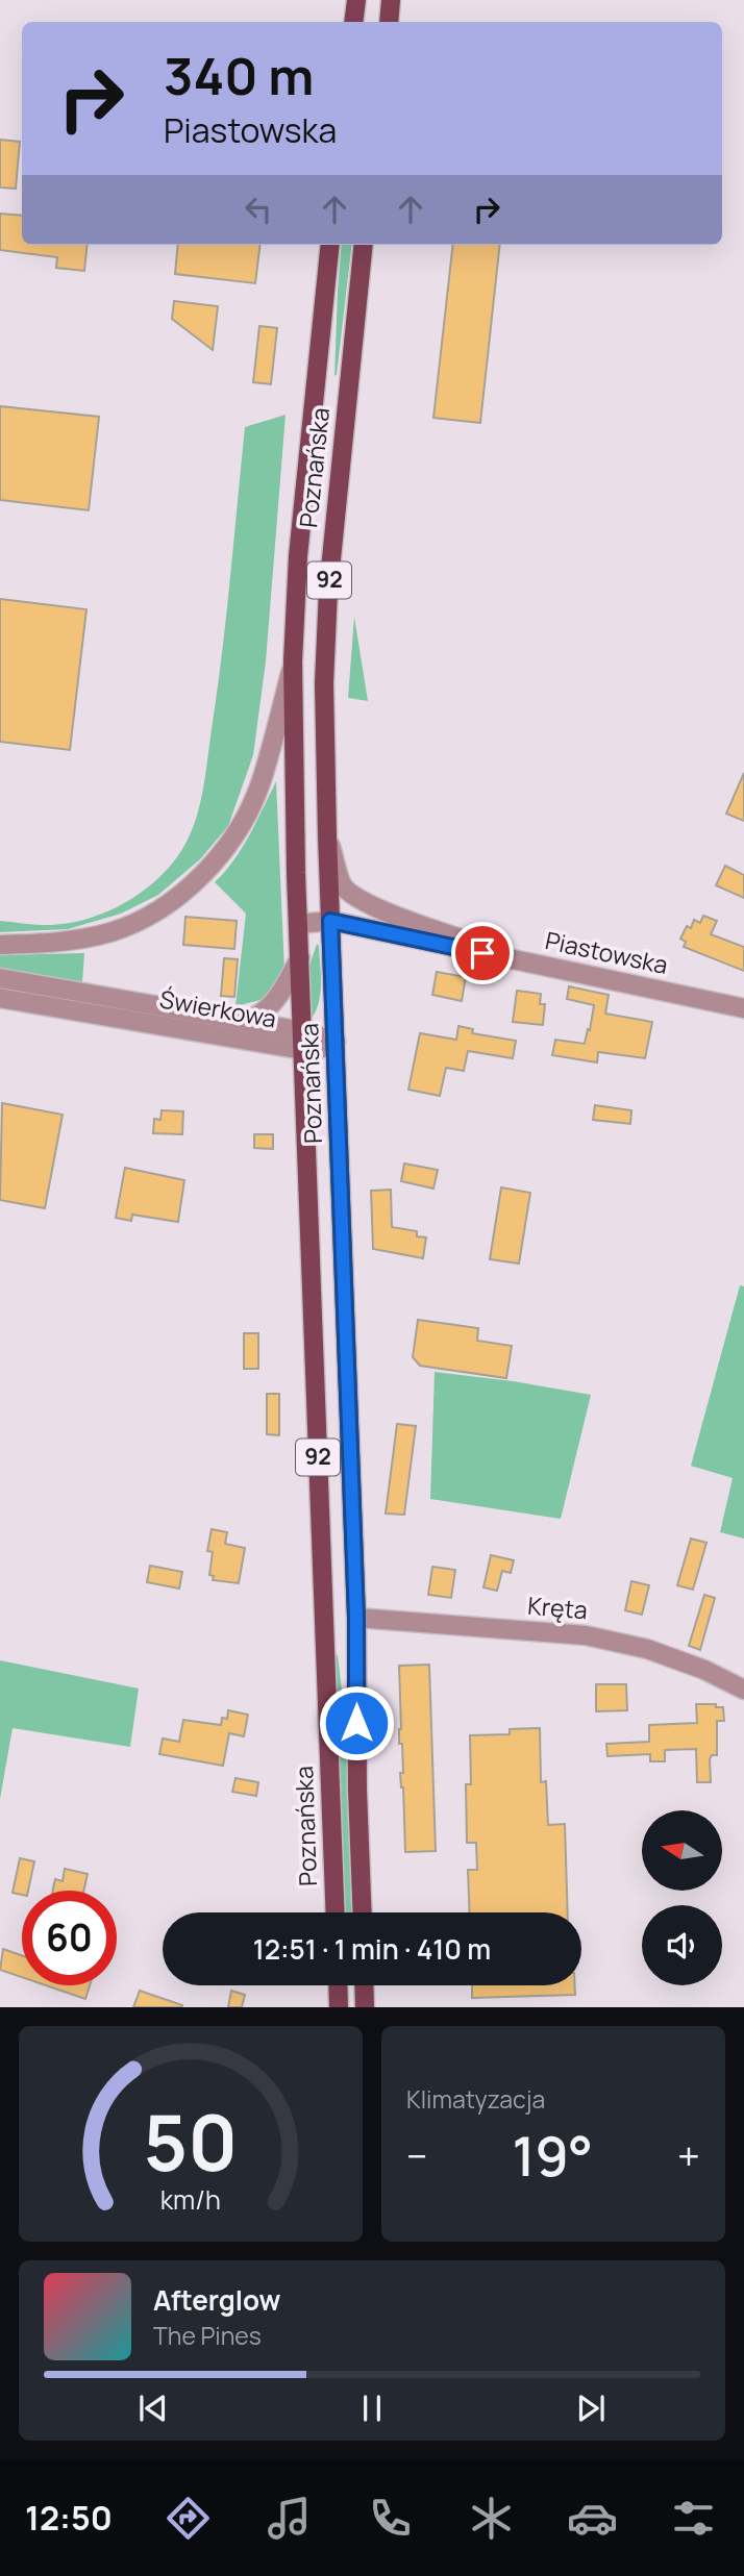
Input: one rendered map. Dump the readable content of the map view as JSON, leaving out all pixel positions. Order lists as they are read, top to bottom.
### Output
{
  "streets": {
    "main road": ["Poznańska", "92"],
    "street": ["Piastowska", "Świerkowa", "Kręta"]
  },
  "crossings": [
    ["Poznańska", "Piastowska"],
    ["Poznańska", "Świerkowa"],
    ["Poznańska", "Kręta"]
  ],
  "north": "left",
  "page": {
    "turn": ["340 m", "Piastowska"],
    "limit": "60",
    "trip": "12:51 · 1 min · 410 m",
    "tile": "Klimatyzacja",
    "heat": ["−", "19°", "+"],
    "song": ["Afterglow", "The Pines"],
    "tabs": "12:50",
    "gauge": ["50", "km/h"]
  }
}
